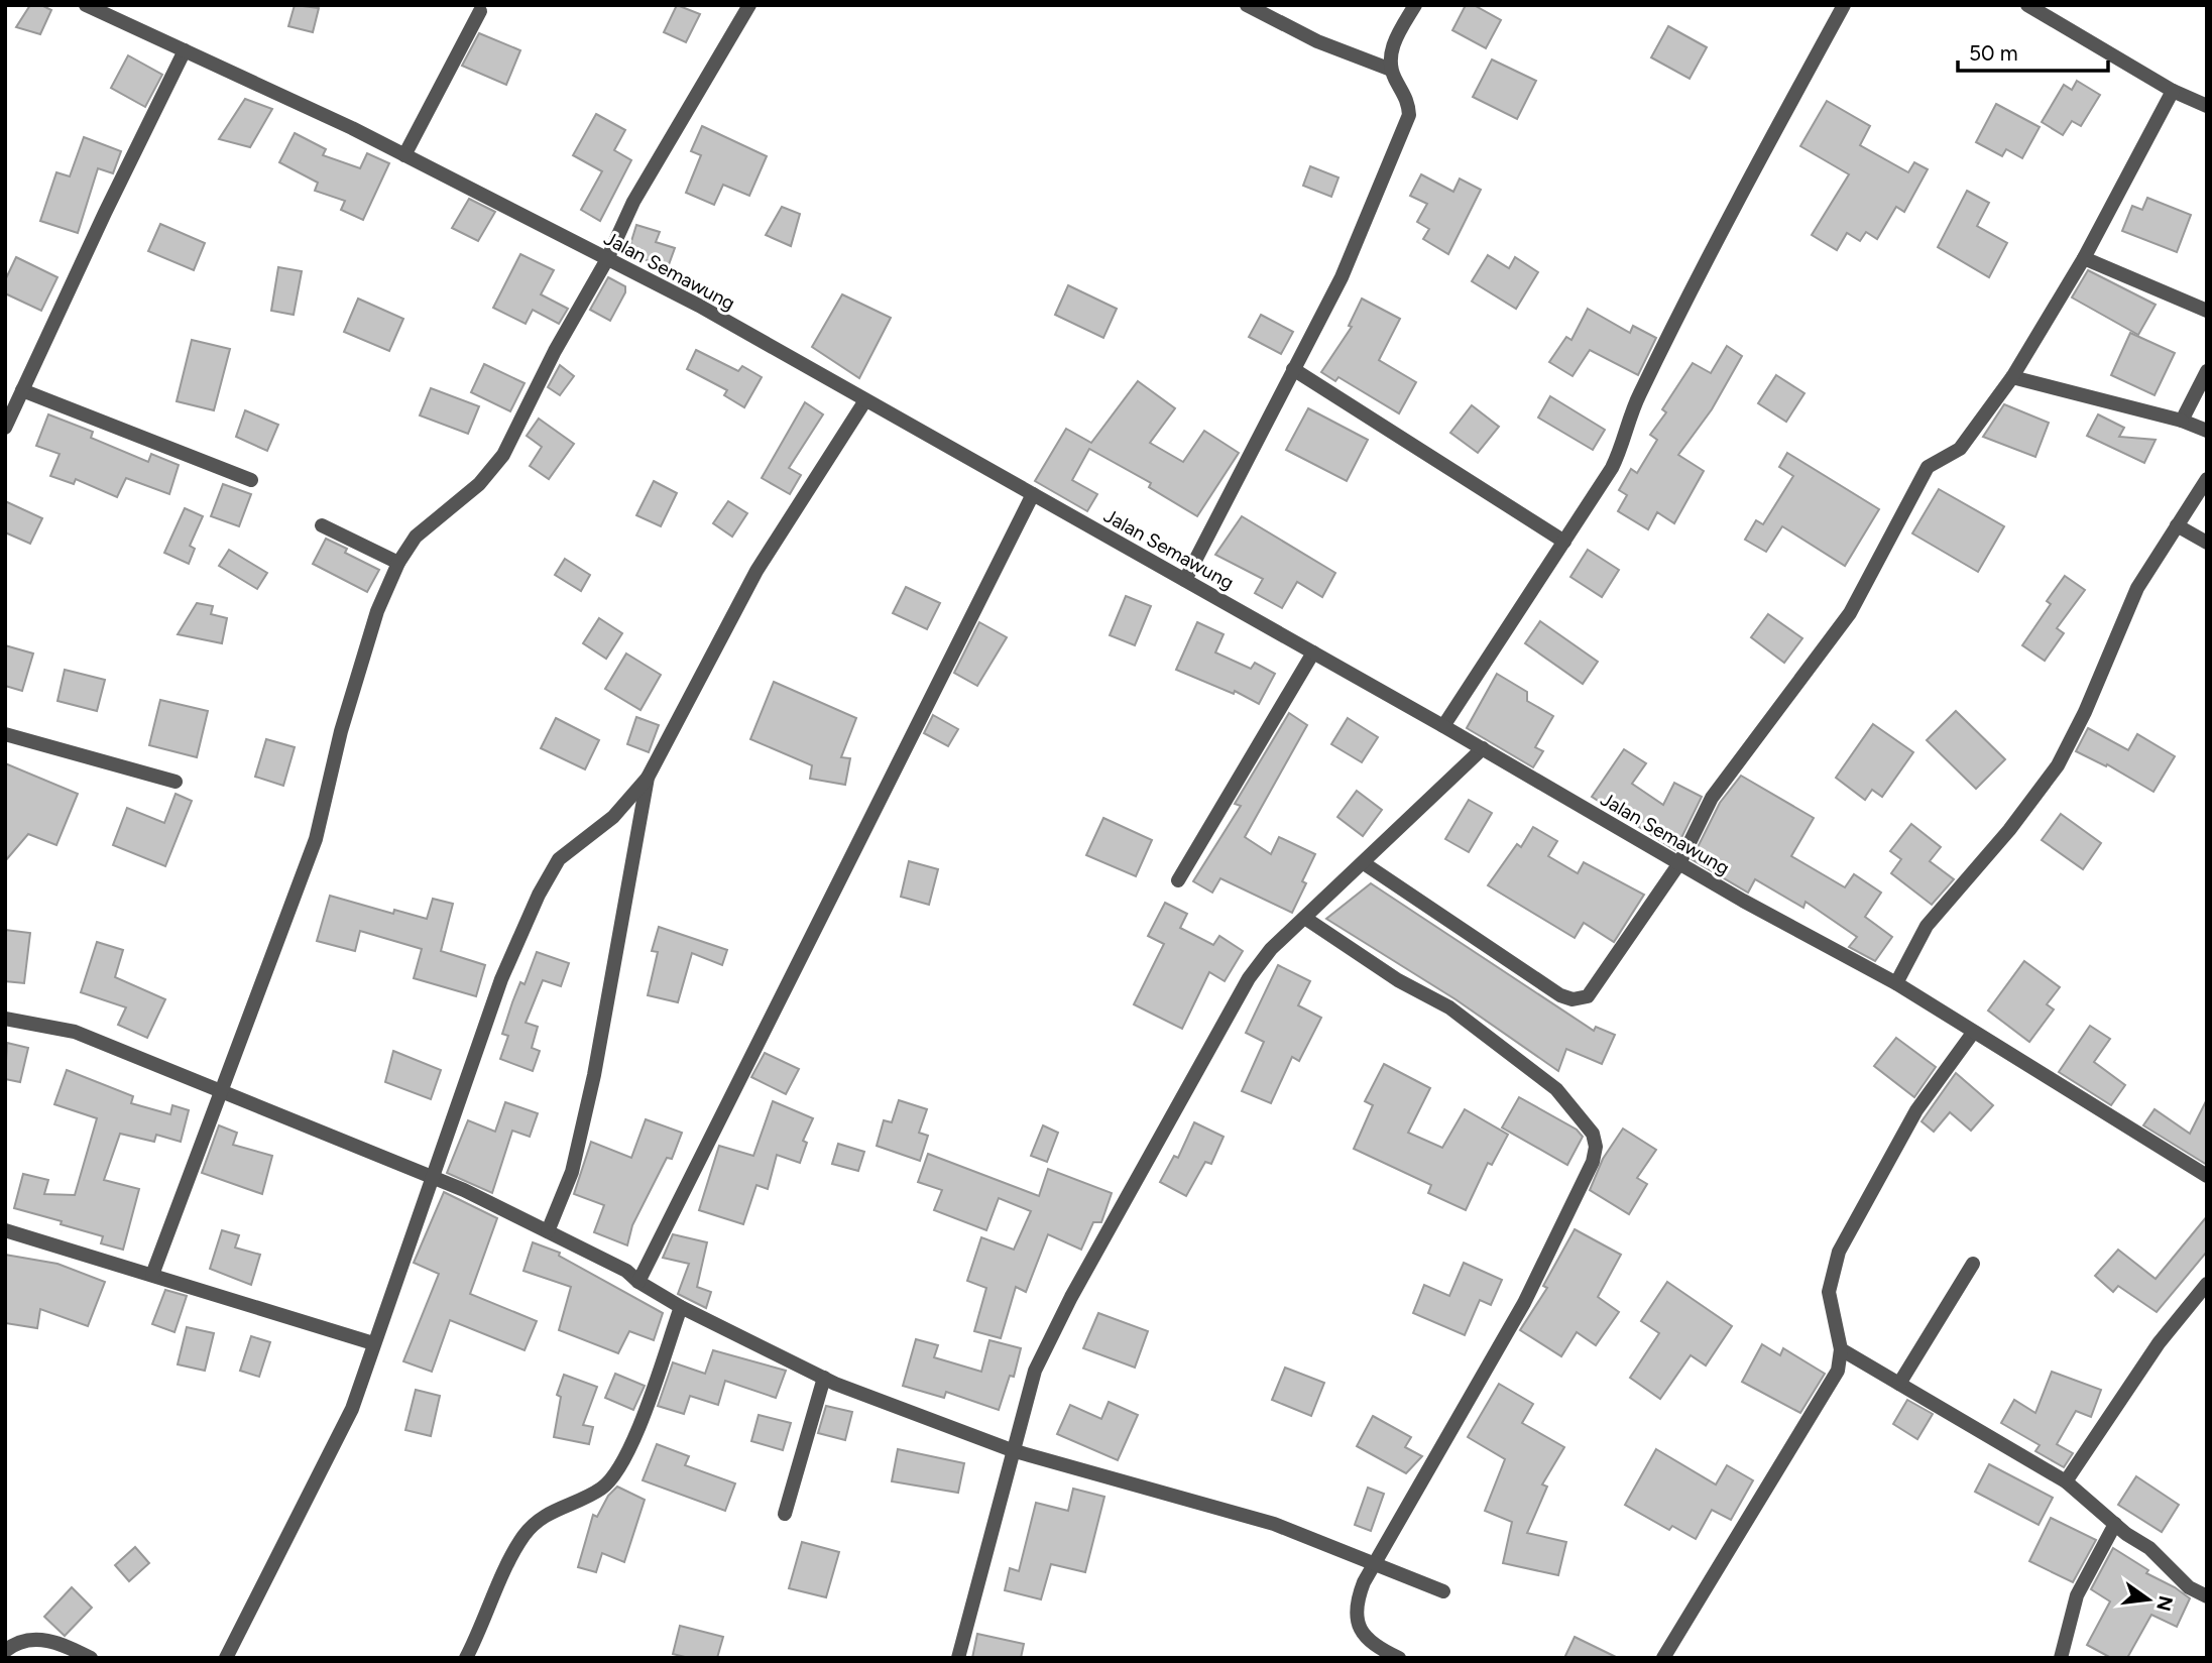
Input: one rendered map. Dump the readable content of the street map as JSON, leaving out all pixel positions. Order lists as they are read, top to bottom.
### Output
{
  "streets": {
    "street": ["Jalan Semawung"]
  },
  "scale_bar": "50 m",
  "north": "right"
}
